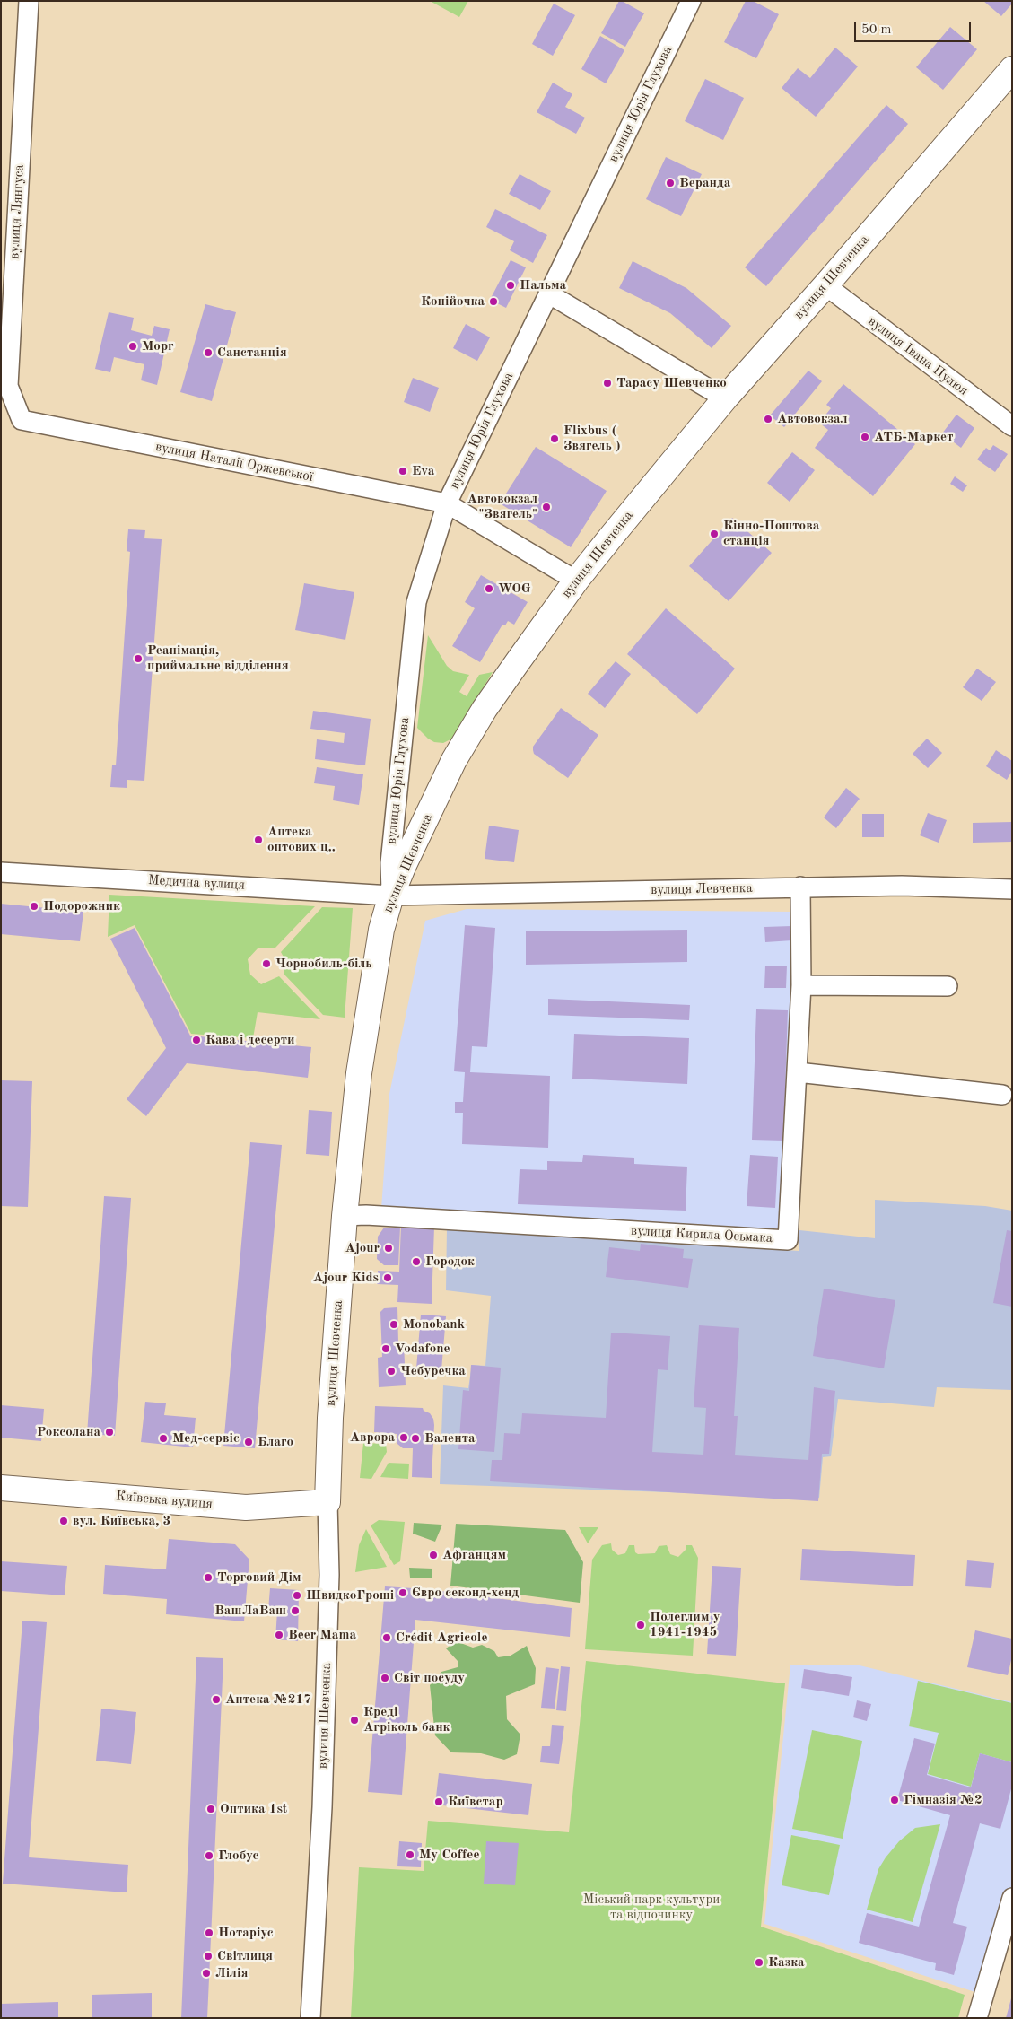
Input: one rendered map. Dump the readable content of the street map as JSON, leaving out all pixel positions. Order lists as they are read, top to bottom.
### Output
{
  "streets": {
    "main road": ["вулиця Шевченка", "Київська вулиця"],
    "street": [
      "вулиця Юрія Глухова",
      "вулиця Лянгуса",
      "вулиця Івана Пулюя",
      "вулиця Наталії Оржевської",
      "Медична вулиця",
      "вулиця Левченка",
      "вулиця Кирила Осьмака"
    ]
  },
  "crossings": [
    ["вулиця Юрія Глухова", "вулиця Шевченка"],
    ["вулиця Юрія Глухова", "вулиця Наталії Оржевської"],
    ["вулиця Юрія Глухова", "Медична вулиця"],
    ["вулиця Юрія Глухова", "вулиця Левченка"],
    ["вулиця Лянгуса", "вулиця Наталії Оржевської"],
    ["вулиця Шевченка", "вулиця Івана Пулюя"],
    ["вулиця Шевченка", "вулиця Наталії Оржевської"],
    ["вулиця Шевченка", "Медична вулиця"],
    ["вулиця Шевченка", "вулиця Левченка"],
    ["вулиця Шевченка", "вулиця Кирила Осьмака"],
    ["вулиця Шевченка", "Київська вулиця"],
    ["Медична вулиця", "вулиця Левченка"],
    ["вулиця Левченка", "вулиця Кирила Осьмака"]
  ],
  "parks": ["Міський парк культури та відпочинку"],
  "places": [
    "Веранда",
    "Пальма",
    "Копійочка",
    "Морг",
    "Санстанція",
    "Тарасу Шевченко",
    "Автовокзал",
    "АТБ-Маркет",
    "Flixbus ( Звягель )",
    "Eva",
    "Автовокзал \"Звягель\"",
    "Кінно-Поштова станція",
    "WOG",
    "Реанімація, приймальне відділення",
    "Аптека оптових ц‥",
    "Подорожник",
    "Чорнобиль-біль",
    "Кава і десерти",
    "Ajour",
    "Городок",
    "Ajour Kids",
    "Monobank",
    "Vodafone",
    "Чебуречка",
    "Роксолана",
    "Аврора",
    "Мед-сервіс",
    "Валента",
    "Благо",
    "вул. Київська, 3",
    "Афганцям",
    "Торговий Дім",
    "Євро секонд-хенд",
    "ШвидкоГроші",
    "ВашЛаВаш",
    "Полеглим у 1941-1945",
    "Beer Mama",
    "Crédit Agricole",
    "Світ посуду",
    "Аптека №217",
    "Креді Агріколь банк",
    "Гімназія №2",
    "Київстар",
    "Оптика 1st",
    "My Coffee",
    "Глобус",
    "Нотаріус",
    "Свiтлиця",
    "Казка",
    "Лілія"
  ],
  "scale_bar": "50 m"
}
